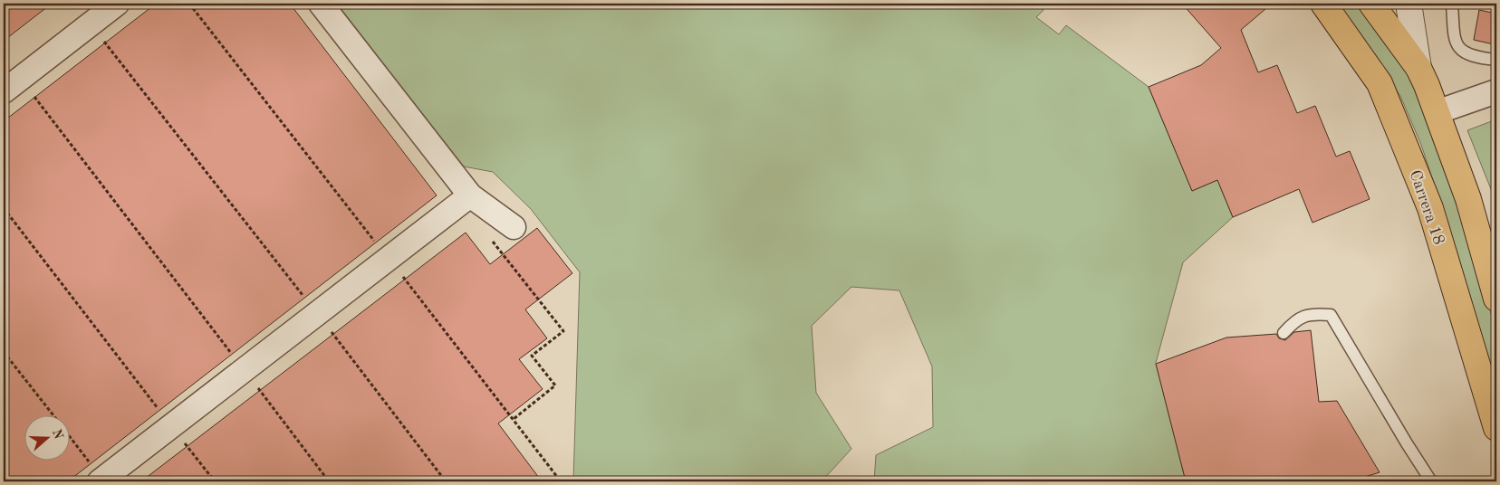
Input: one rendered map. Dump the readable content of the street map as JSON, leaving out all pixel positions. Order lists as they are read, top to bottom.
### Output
{
  "streets": {
    "main road": ["Carrera 18"]
  },
  "north": "right"
}
